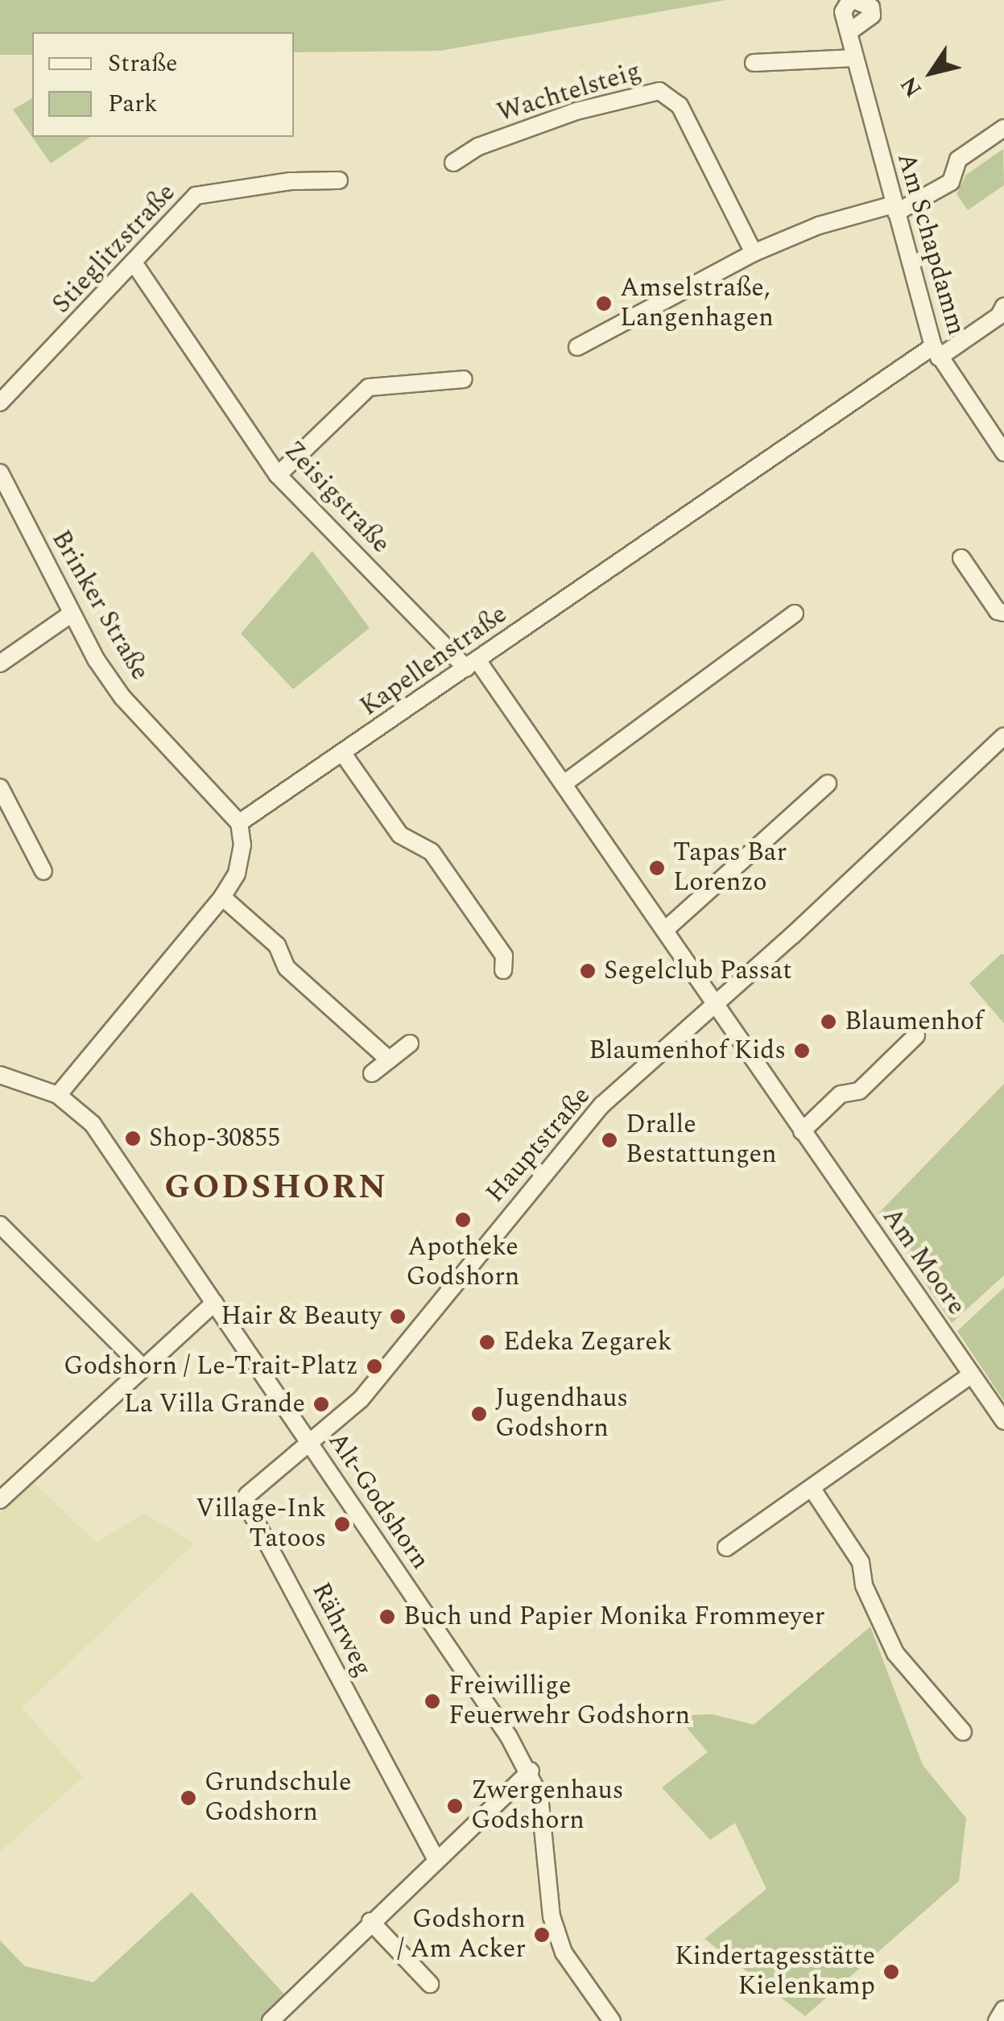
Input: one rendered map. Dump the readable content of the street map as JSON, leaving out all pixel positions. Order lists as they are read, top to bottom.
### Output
{
  "streets": {
    "street": [
      "Wachtelsteig",
      "Am Schapdamm",
      "Stieglitzstraße",
      "Zeisigstraße",
      "Brinker Straße",
      "Kapellenstraße",
      "Hauptstraße",
      "Am Moore",
      "Alt-Godshorn",
      "Rährweg"
    ]
  },
  "crossings": [
    ["Am Schapdamm", "Kapellenstraße"],
    ["Stieglitzstraße", "Zeisigstraße"],
    ["Zeisigstraße", "Kapellenstraße"],
    ["Zeisigstraße", "Am Moore"],
    ["Brinker Straße", "Kapellenstraße"],
    ["Kapellenstraße", "Am Moore"],
    ["Hauptstraße", "Am Moore"],
    ["Hauptstraße", "Alt-Godshorn"],
    ["Hauptstraße", "Rährweg"],
    ["Alt-Godshorn", "Rährweg"]
  ],
  "districts": ["GODSHORN"],
  "places": [
    "Amselstraße, Langenhagen",
    "Tapas Bar Lorenzo",
    "Segelclub Passat",
    "Blaumenhof",
    "Blaumenhof Kids",
    "Shop-30855",
    "Dralle Bestattungen",
    "Apotheke Godshorn",
    "Hair & Beauty",
    "Edeka Zegarek",
    "Godshorn / Le-Trait-Platz",
    "La Villa Grande",
    "Jugendhaus Godshorn",
    "Village-Ink Tatoos",
    "Buch und Papier Monika Frommeyer",
    "Freiwillige Feuerwehr Godshorn",
    "Grundschule Godshorn",
    "Zwergenhaus Godshorn",
    "Godshorn / Am Acker",
    "Kindertagesstätte Kielenkamp"
  ],
  "legend": ["Straße", "Park"],
  "north": "bottom left"
}
